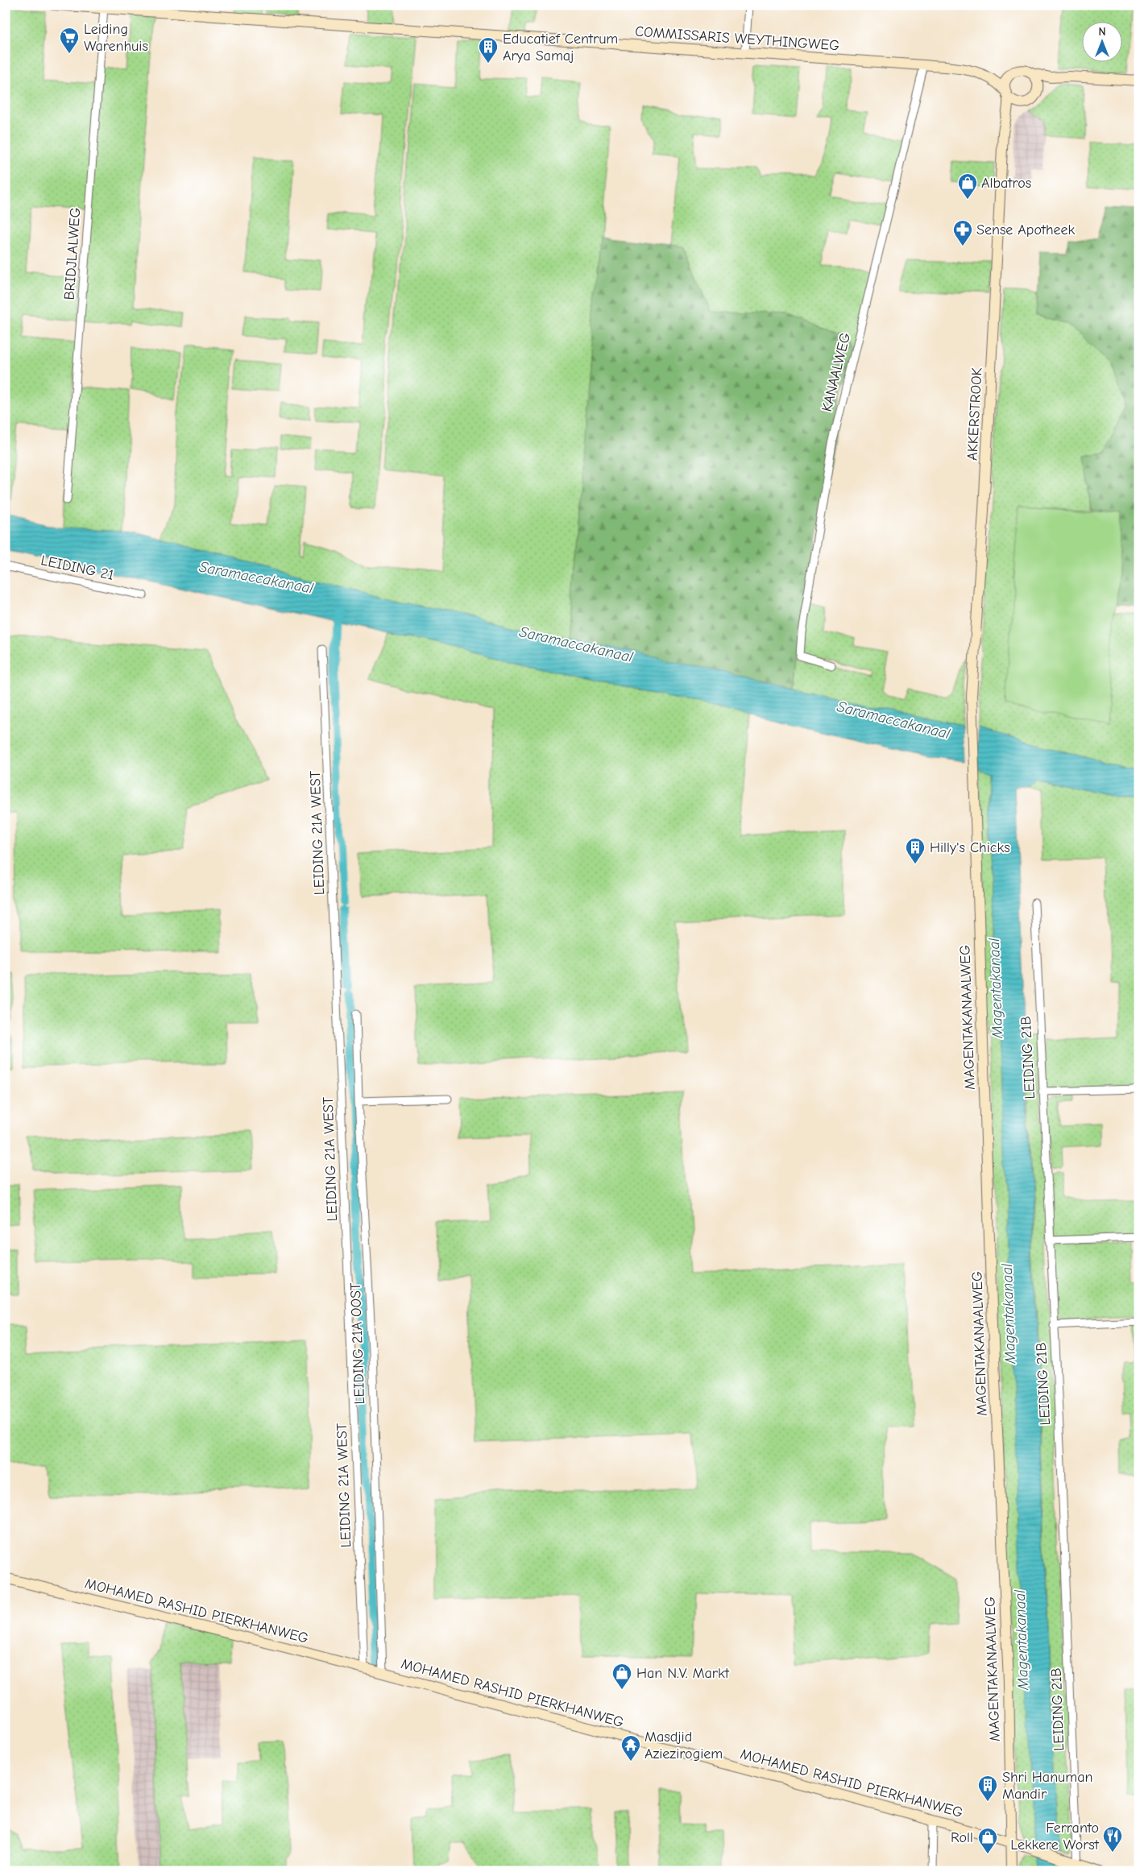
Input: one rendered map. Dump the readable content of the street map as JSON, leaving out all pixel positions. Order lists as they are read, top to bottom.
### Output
{
  "streets": {
    "street": [
      "COMMISSARIS WEYTHINGWEG",
      "BRIDJLALWEG",
      "KANAALWEG",
      "AKKERSTROOK",
      "LEIDING 21",
      "LEIDING 21A WEST",
      "MAGENTAKANAALWEG",
      "LEIDING 21B",
      "LEIDING 21A OOST",
      "MOHAMED RASHID PIERKHANWEG"
    ]
  },
  "crossings": [
    ["COMMISSARIS WEYTHINGWEG", "BRIDJLALWEG"],
    ["COMMISSARIS WEYTHINGWEG", "KANAALWEG"],
    ["COMMISSARIS WEYTHINGWEG", "AKKERSTROOK"],
    ["AKKERSTROOK", "MAGENTAKANAALWEG"],
    ["LEIDING 21A WEST", "MOHAMED RASHID PIERKHANWEG"],
    ["MAGENTAKANAALWEG", "MOHAMED RASHID PIERKHANWEG"],
    ["LEIDING 21B", "MOHAMED RASHID PIERKHANWEG"],
    ["LEIDING 21A OOST", "MOHAMED RASHID PIERKHANWEG"]
  ],
  "water": ["Saramaccakanaal", "Magentakanaal"],
  "places": {
    "supermarket": ["Leiding Warenhuis"],
    "building": ["Educatief Centrum Arya Samaj", "Hilly's Chicks", "Shri Hanuman Mandir"],
    "shop": ["Albatros", "Han N.V. Markt", "Roll"],
    "pharmacy": ["Sense Apotheek"],
    "temple": ["Masdjid Aziezirogiem"],
    "restaurant": ["Ferranto Lekkere Worst"]
  },
  "north": "top"
}
